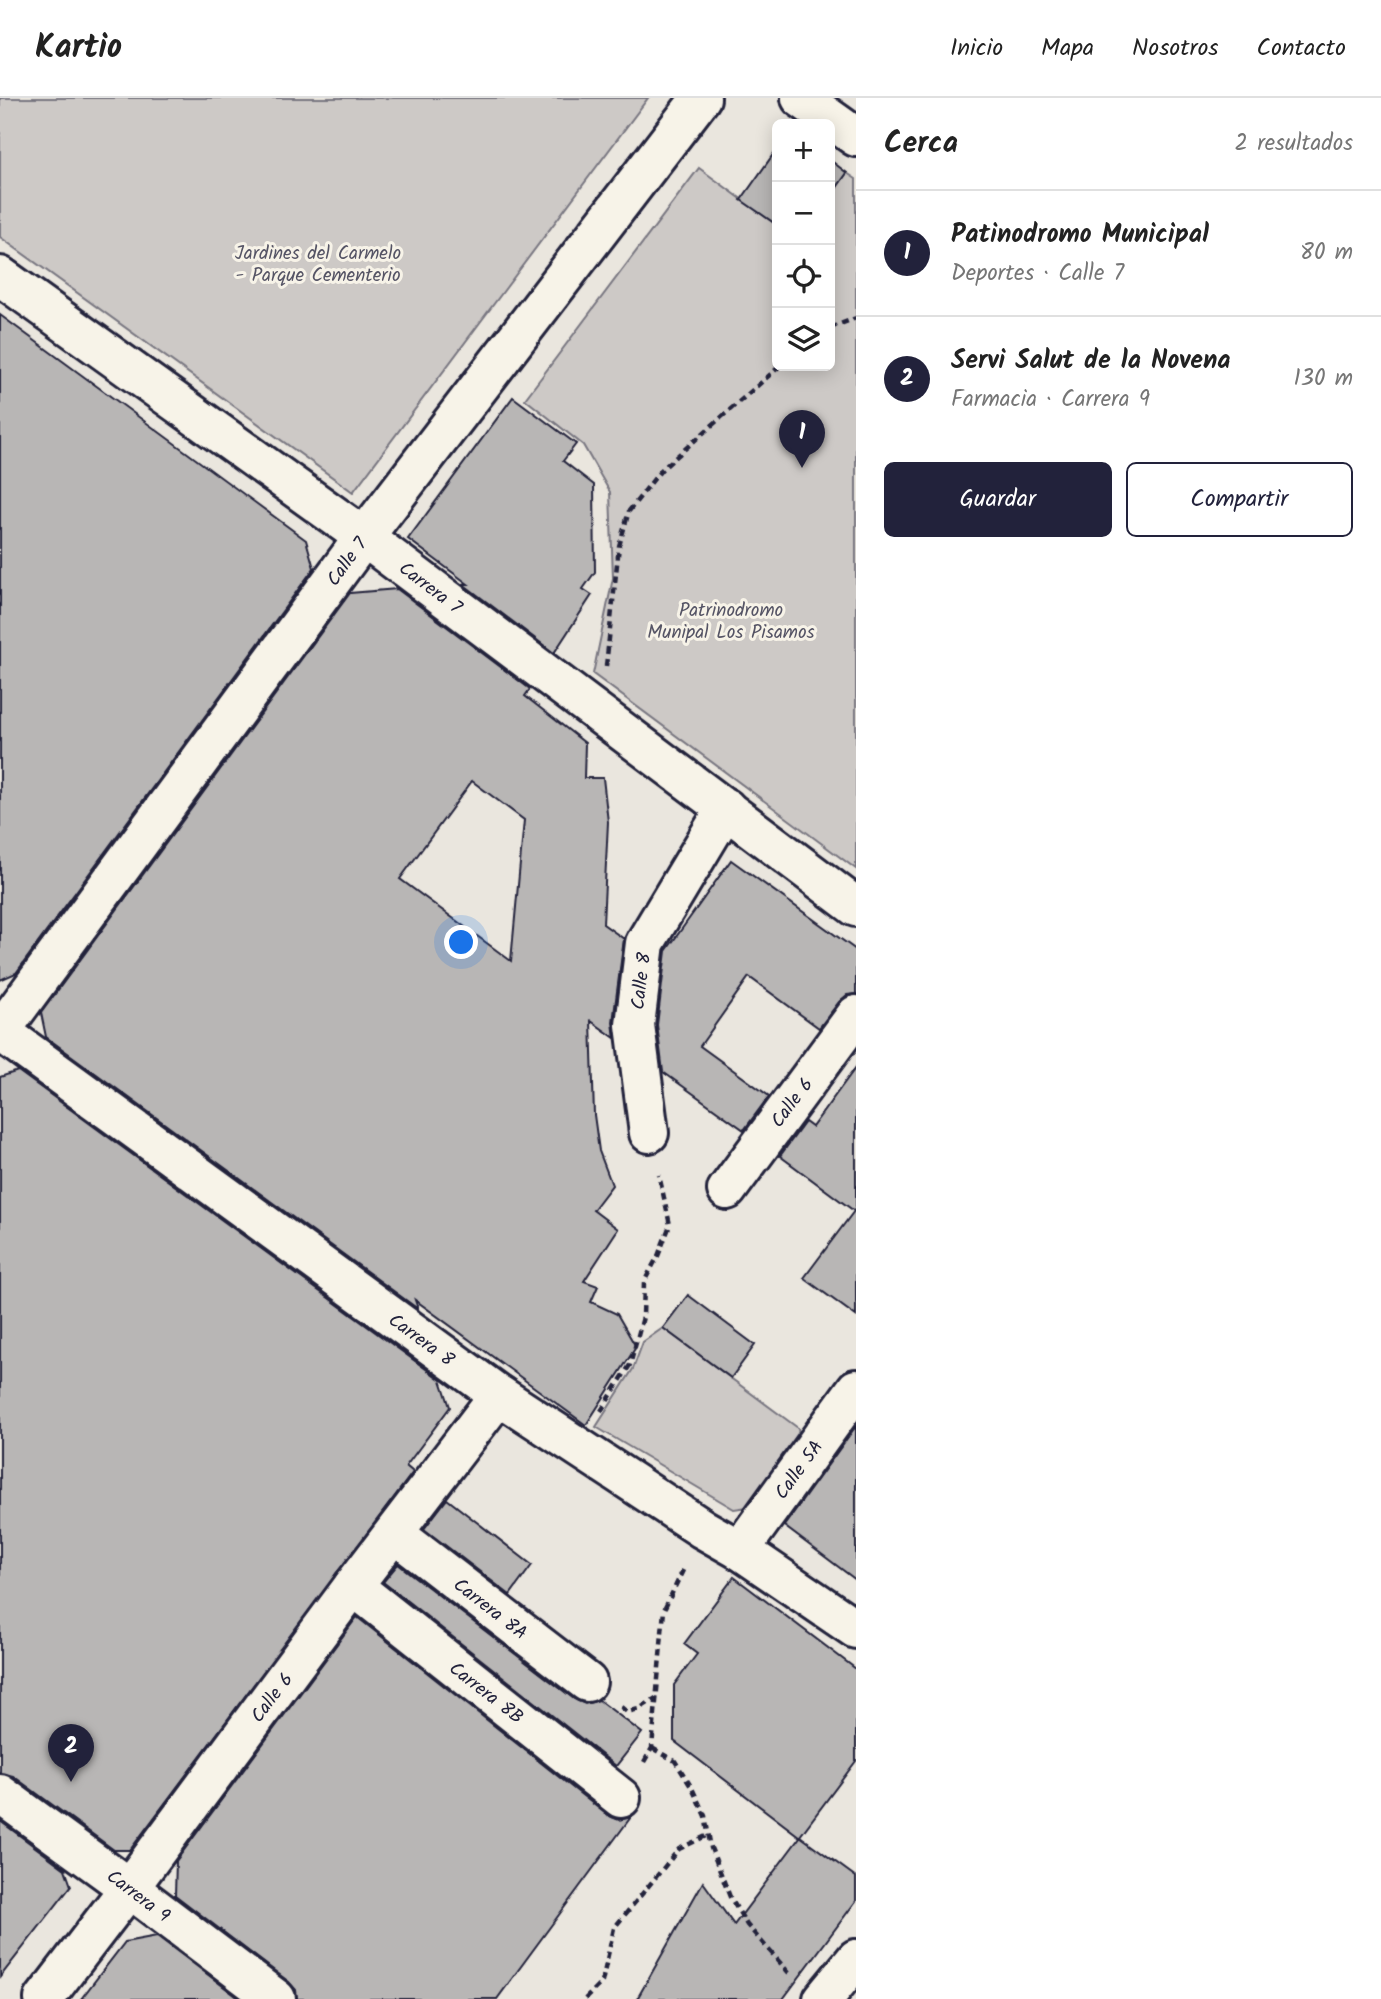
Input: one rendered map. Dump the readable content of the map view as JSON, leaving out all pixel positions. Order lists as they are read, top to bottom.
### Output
{
  "streets": {
    "street": [
      "Calle 7",
      "Carrera 7",
      "Calle 8",
      "Calle 6",
      "Carrera 8",
      "Calle 5A",
      "Carrera 8A",
      "Carrera 8B",
      "Carrera 9"
    ]
  },
  "crossings": [
    ["Calle 7", "Carrera 7"],
    ["Calle 7", "Carrera 8"],
    ["Carrera 7", "Calle 8"],
    ["Calle 6", "Carrera 8"],
    ["Calle 6", "Carrera 8A"],
    ["Calle 6", "Carrera 8B"],
    ["Calle 6", "Carrera 9"],
    ["Carrera 8", "Calle 5A"]
  ],
  "parks": ["Jardines del Carmelo - Parque Cementerio", "Patrinodromo Munipal Los Pisamos"],
  "page": {
    "header": "Kartio",
    "nav": [
      "Inicio",
      "Mapa",
      "Nosotros",
      "Contacto"
    ],
    "heading": ["Cerca", "2 resultados"],
    "map_buttons": ["+", "−"],
    "list": [
      {
        "mark": "1",
        "name": "Patinodromo Municipal",
        "note": "Deportes · Calle 7",
        "value": "80 m"
      },
      {
        "mark": "2",
        "name": "Servi Salut de la Novena",
        "note": "Farmacia · Carrera 9",
        "value": "130 m"
      }
    ],
    "pins": ["1", "2"],
    "buttons": ["Guardar", "Compartir"]
  }
}
